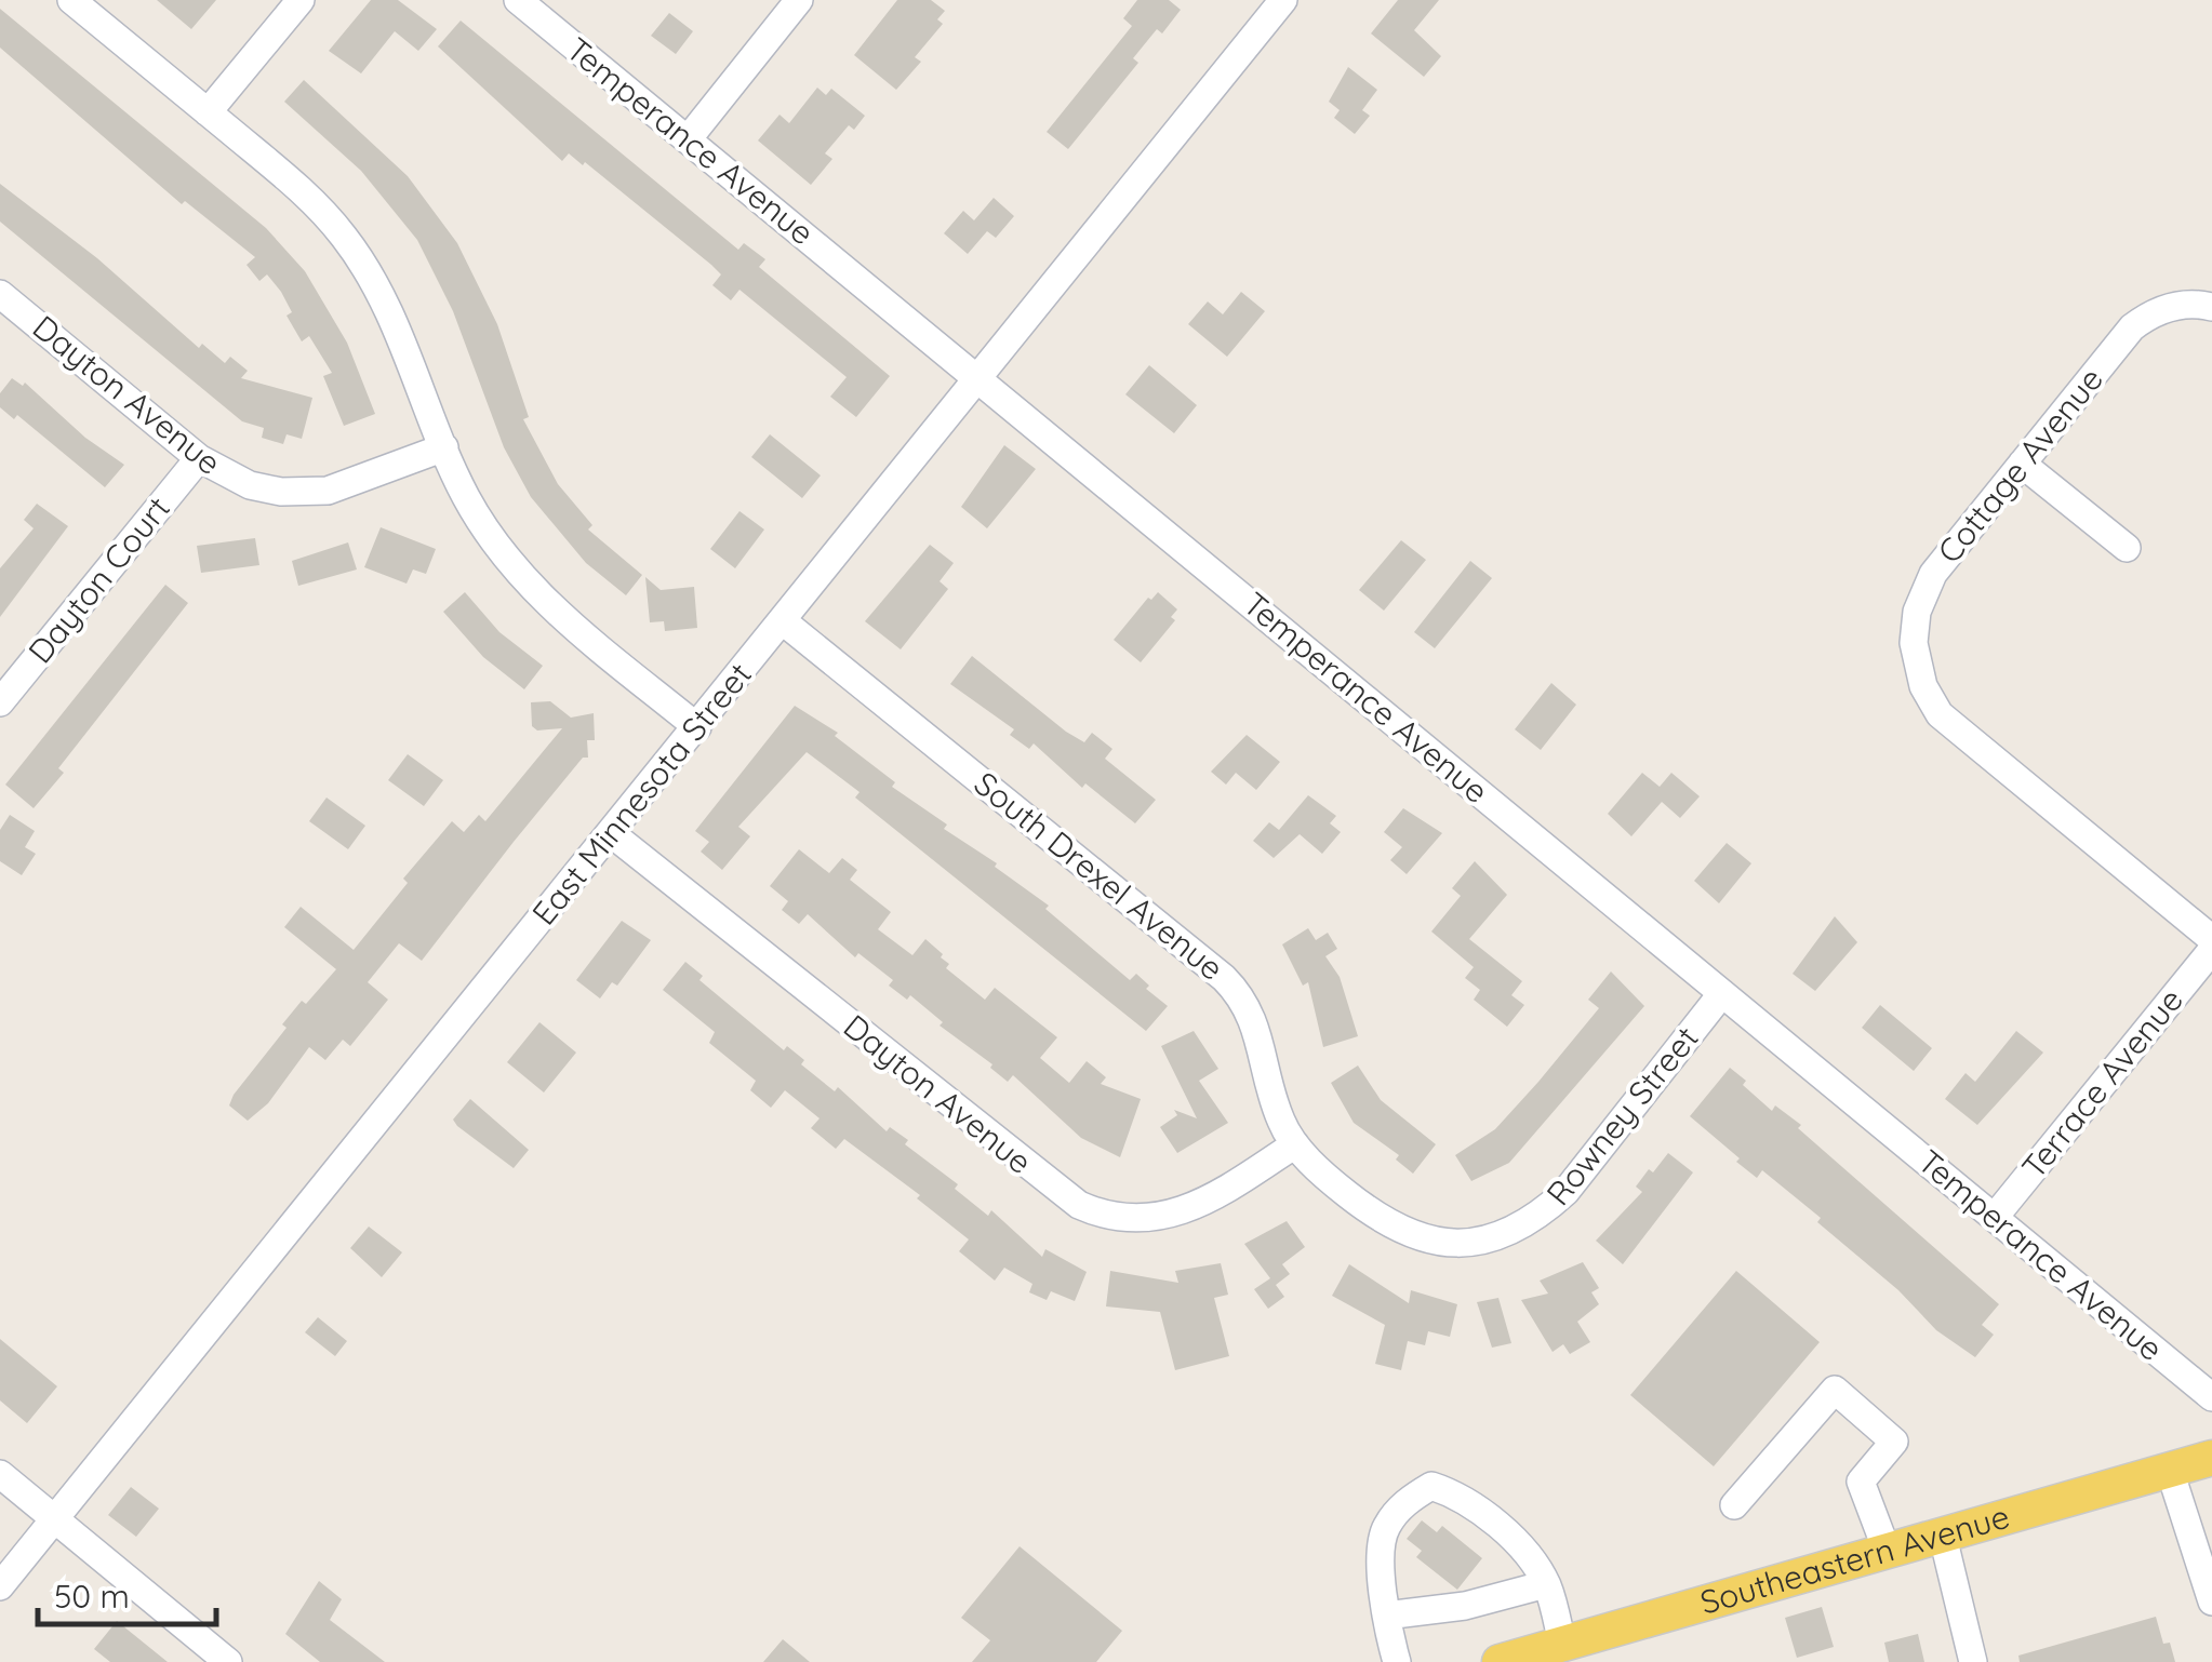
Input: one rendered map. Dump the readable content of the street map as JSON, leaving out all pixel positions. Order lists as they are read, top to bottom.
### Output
{
  "streets": {
    "main road": ["Southeastern Avenue"],
    "street": [
      "Temperance Avenue",
      "Dayton Avenue",
      "Cottage Avenue",
      "Dayton Court",
      "East Minnesota Street",
      "South Drexel Avenue",
      "Terrace Avenue",
      "Rowney Street"
    ]
  },
  "crossings": [
    ["Temperance Avenue", "East Minnesota Street"],
    ["Temperance Avenue", "Terrace Avenue"],
    ["Temperance Avenue", "Rowney Street"],
    ["Dayton Avenue", "Dayton Court"],
    ["Dayton Avenue", "East Minnesota Street"],
    ["Dayton Avenue", "South Drexel Avenue"],
    ["East Minnesota Street", "South Drexel Avenue"],
    ["South Drexel Avenue", "Rowney Street"]
  ],
  "scale_bar": "50 m"
}
